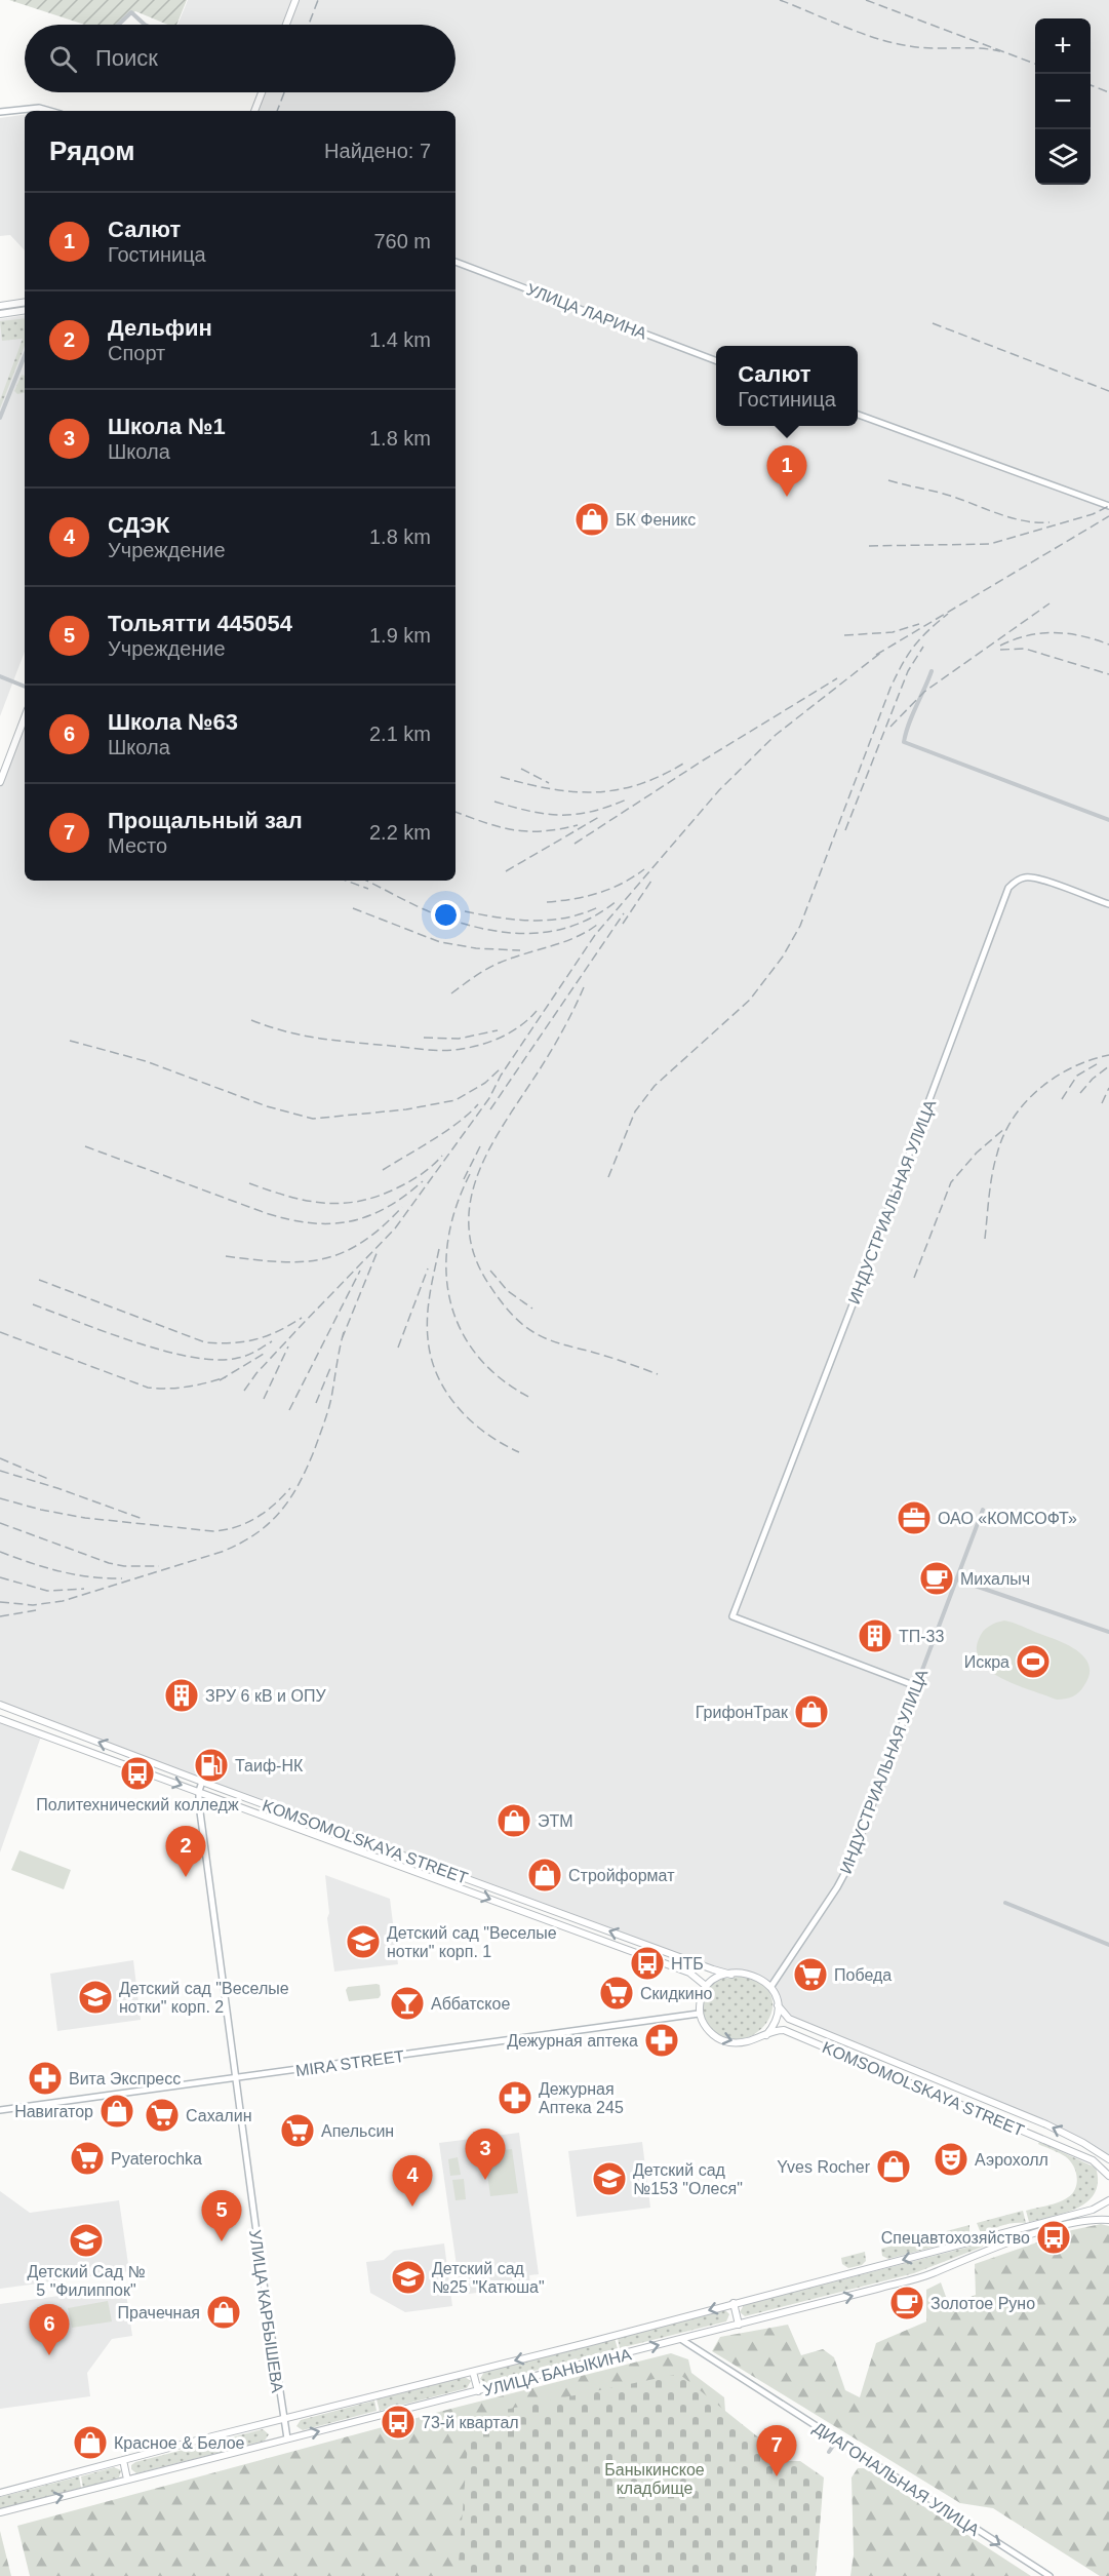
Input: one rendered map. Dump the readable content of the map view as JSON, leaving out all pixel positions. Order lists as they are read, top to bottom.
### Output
{
  "streets": {
    "main road": ["KOMSOMOLSKAYA STREET", "УЛИЦА БАНЫКИНА"],
    "street": [
      "УЛИЦА ЛАРИНА",
      "ИНДУСТРИАЛЬНАЯ УЛИЦА",
      "MIRA STREET",
      "УЛИЦА КАРБЫШЕВА",
      "ДИАГОНАЛЬНАЯ УЛИЦА"
    ]
  },
  "crossings": [
    ["ИНДУСТРИАЛЬНАЯ УЛИЦА", "KOMSOMOLSKAYA STREET"],
    ["ИНДУСТРИАЛЬНАЯ УЛИЦА", "MIRA STREET"],
    ["KOMSOMOLSKAYA STREET", "MIRA STREET"],
    ["KOMSOMOLSKAYA STREET", "УЛИЦА КАРБЫШЕВА"],
    ["MIRA STREET", "УЛИЦА КАРБЫШЕВА"],
    ["УЛИЦА КАРБЫШЕВА", "УЛИЦА БАНЫКИНА"],
    ["УЛИЦА БАНЫКИНА", "ДИАГОНАЛЬНАЯ УЛИЦА"]
  ],
  "one_way": ["ДИАГОНАЛЬНАЯ УЛИЦА"],
  "parks": ["Баныкинское кладбище"],
  "places": {
    "shop": [
      "БК Феникс",
      "ГрифонТрак",
      "ЭТМ",
      "Стройформат",
      "Навигатор",
      "Yves Rocher",
      "Прачечная",
      "Красное & Белое"
    ],
    "office": ["ОАО «КОМСОФТ»"],
    "cafe": ["Михалыч", "Золотое Руно"],
    "building": ["ТП-33", "ЗРУ 6 кВ и ОПУ"],
    "sports": ["Искра"],
    "fuel station": ["Таиф-НК"],
    "bus stop": [
      "Политехнический колледж",
      "НТБ",
      "Спецавтохозяйство",
      "73-й квартал"
    ],
    "school or university": [
      "Детский сад \"Веселые нотки\" корп. 1",
      "Детский сад \"Веселые нотки\" корп. 2",
      "Детский сад №153 \"Олеся\"",
      "Детский Сад № 5 \"Филиппок\"",
      "Детский сад №25 \"Катюша\""
    ],
    "supermarket": [
      "Победа",
      "Скидкино",
      "Сахалин",
      "Апельсин",
      "Pyaterochka"
    ],
    "bar": ["Аббатское"],
    "pharmacy": ["Дежурная аптека", "Вита Экспресс", "Дежурная Аптека 245"],
    "theatre": ["Аэрохолл"]
  },
  "page": {
    "map_buttons": ["+", "−"],
    "search": "Поиск",
    "heading": ["Рядом", "Найдено: 7"],
    "list": [
      {
        "mark": "1",
        "name": "Салют",
        "note": "Гостиница",
        "value": "760 m"
      },
      {
        "mark": "2",
        "name": "Дельфин",
        "note": "Спорт",
        "value": "1.4 km"
      },
      {
        "mark": "3",
        "name": "Школа №1",
        "note": "Школа",
        "value": "1.8 km"
      },
      {
        "mark": "4",
        "name": "СДЭК",
        "note": "Учреждение",
        "value": "1.8 km"
      },
      {
        "mark": "5",
        "name": "Тольятти 445054",
        "note": "Учреждение",
        "value": "1.9 km"
      },
      {
        "mark": "6",
        "name": "Школа №63",
        "note": "Школа",
        "value": "2.1 km"
      },
      {
        "mark": "7",
        "name": "Прощальный зал",
        "note": "Место",
        "value": "2.2 km"
      }
    ],
    "popup": ["Салют", "Гостиница"],
    "pins": [
      "1",
      "2",
      "3",
      "4",
      "5",
      "6",
      "7"
    ]
  }
}
